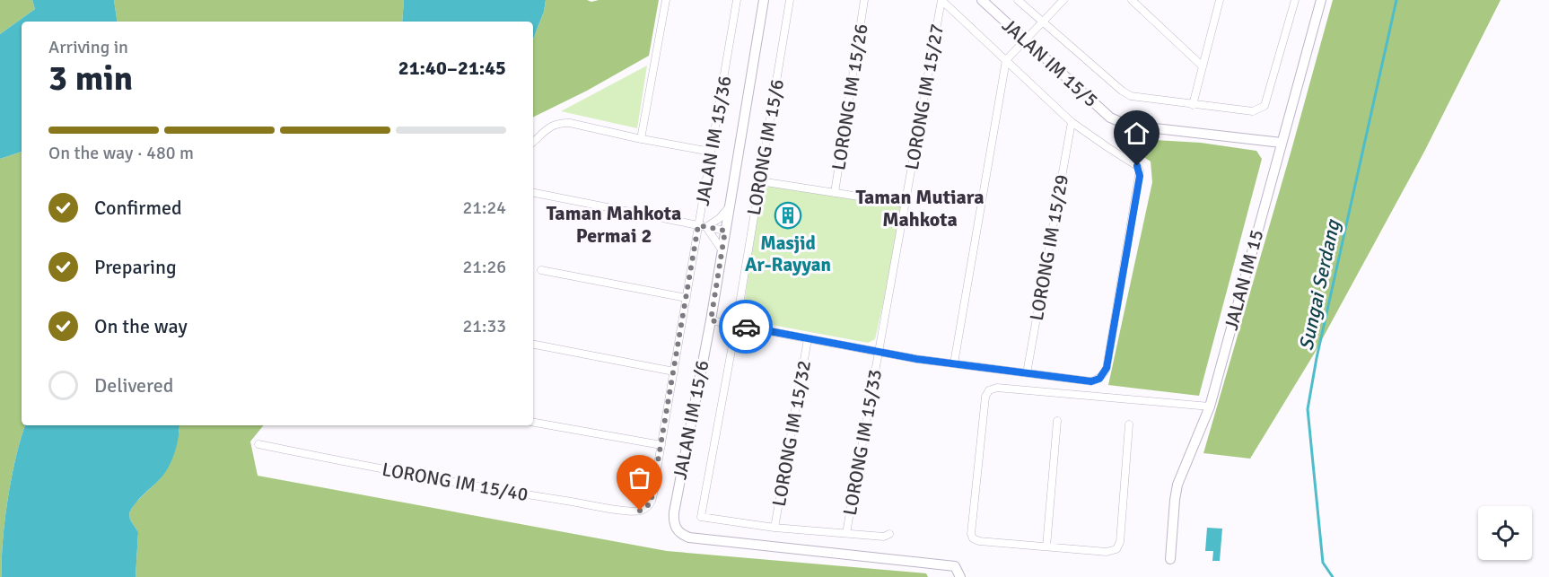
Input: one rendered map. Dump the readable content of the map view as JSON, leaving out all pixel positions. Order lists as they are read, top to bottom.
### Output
{
  "streets": {
    "street": [
      "JALAN IM 15/5",
      "LORONG IM 15/26",
      "LORONG IM 15/27",
      "JALAN IM 15/36",
      "LORONG IM 15/6",
      "LORONG IM 15/29",
      "JALAN IM 15",
      "JALAN IM 15/6",
      "LORONG IM 15/32",
      "LORONG IM 15/33",
      "LORONG IM 15/40"
    ]
  },
  "crossings": [
    ["JALAN IM 15/5", "JALAN IM 15"],
    ["LORONG IM 15/27", "LORONG IM 15/33"],
    ["JALAN IM 15/36", "LORONG IM 15/40"],
    ["LORONG IM 15/6", "LORONG IM 15/32"]
  ],
  "districts": ["Taman Mutiara Mahkota", "Taman Mahkota Permai 2"],
  "water": ["Sungai Serdang"],
  "places": {
    "building": ["Masjid Ar-Rayyan"]
  },
  "page": {
    "heading": ["3 min", "Arriving in", "21:40–21:45"],
    "bar": "On the way · 480 m",
    "list": [
      ["Confirmed", "21:24"],
      ["Preparing", "21:26"],
      ["On the way", "21:33"],
      "Delivered"
    ]
  }
}
